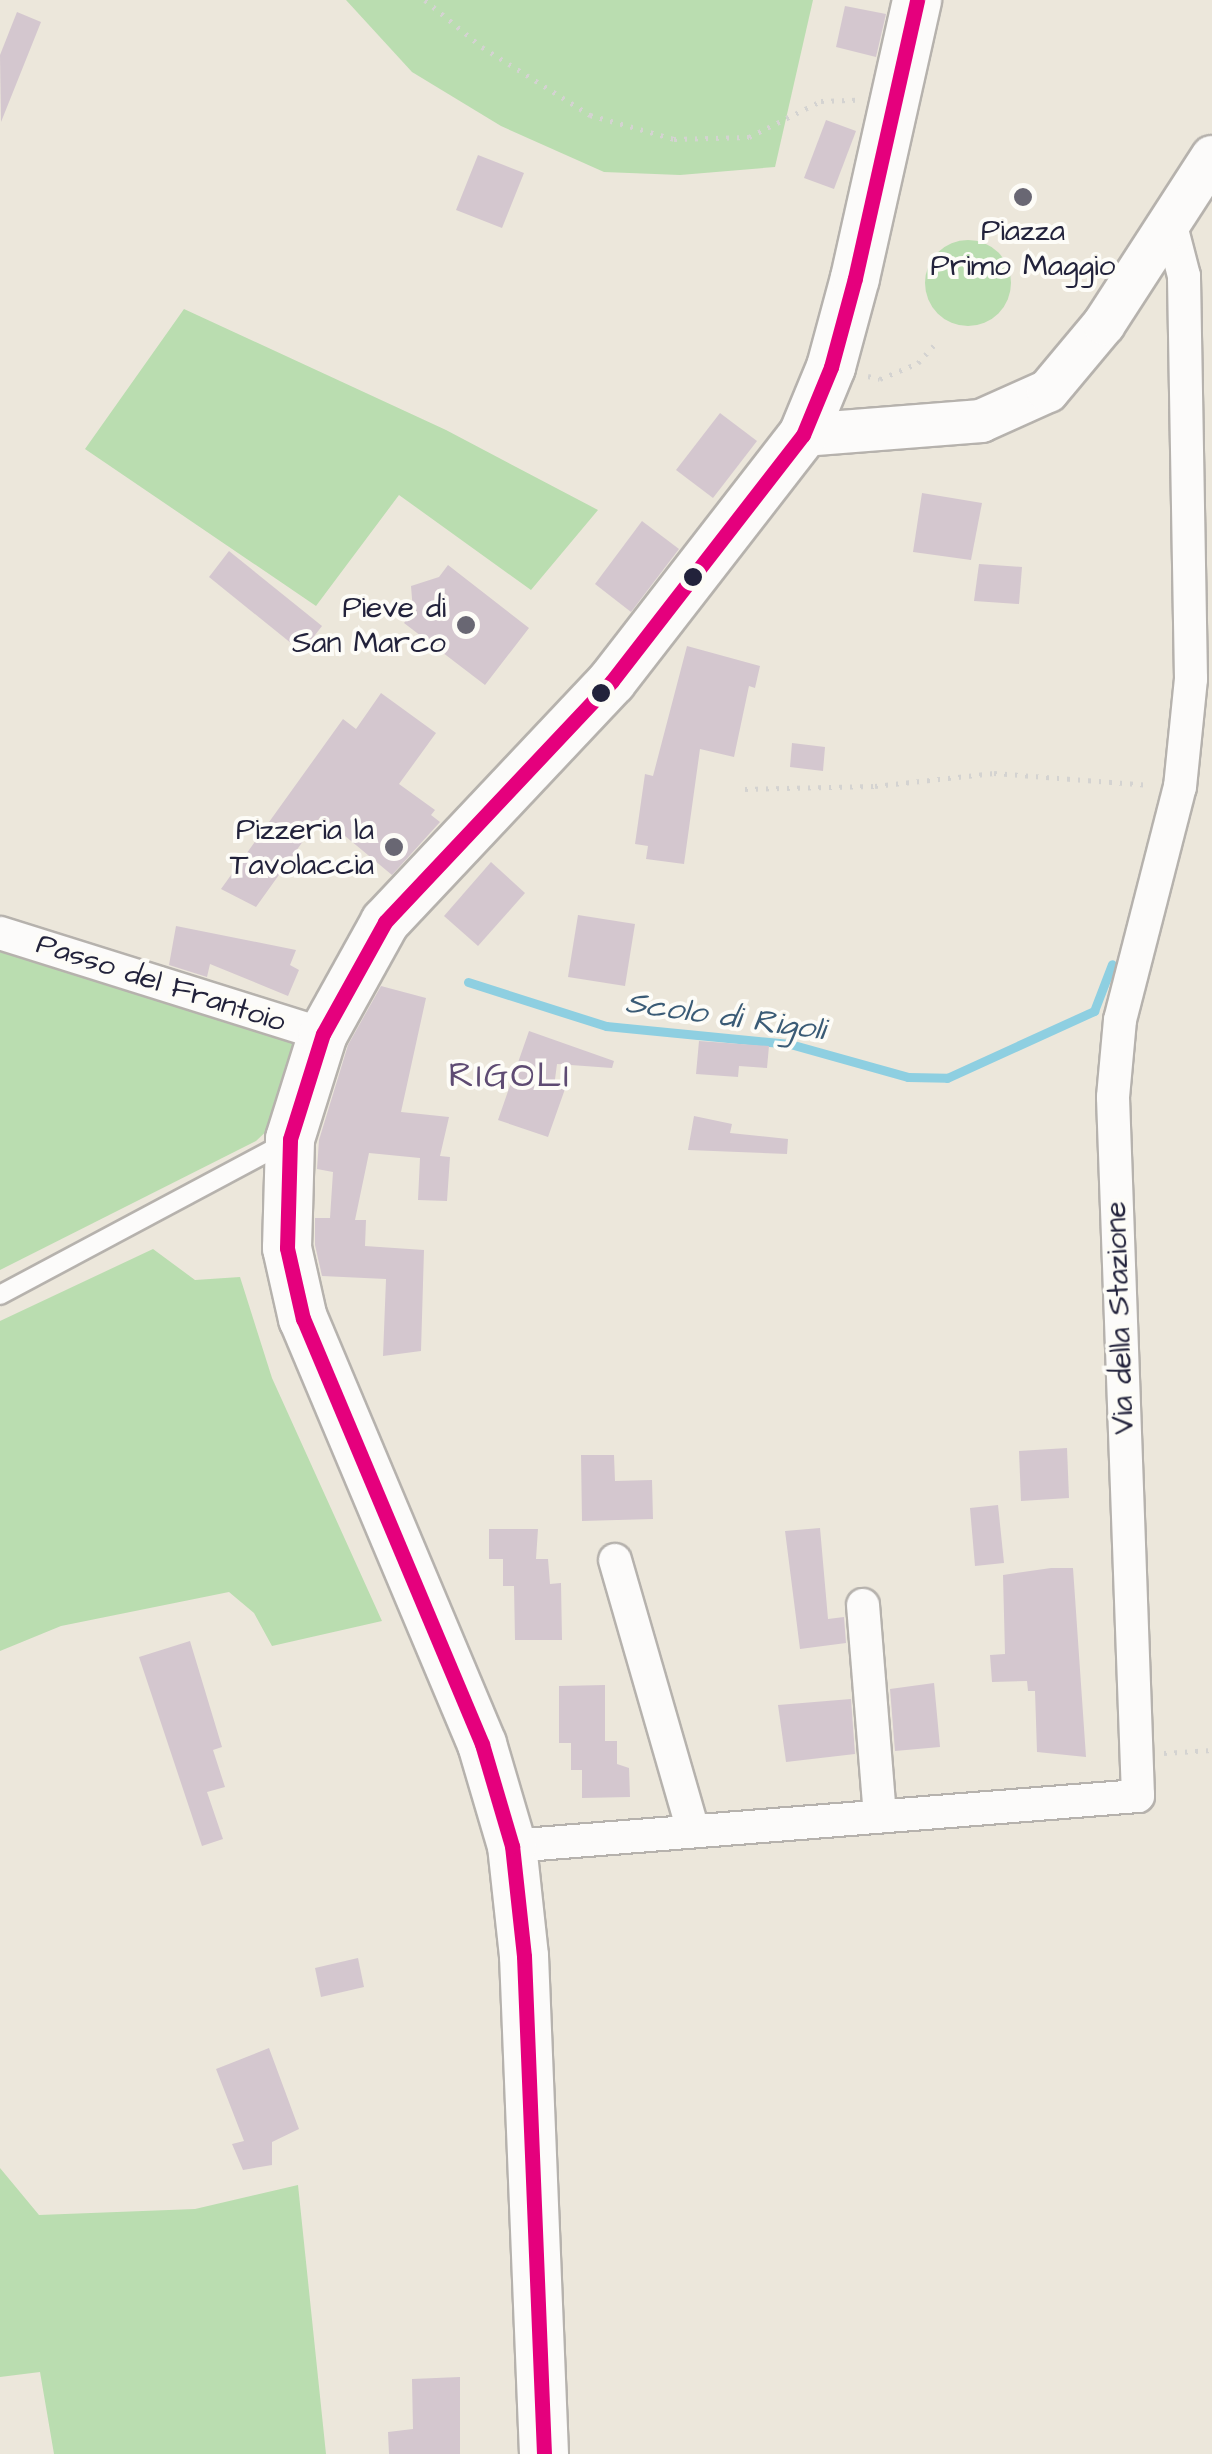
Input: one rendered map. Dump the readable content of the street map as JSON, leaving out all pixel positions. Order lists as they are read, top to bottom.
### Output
{
  "streets": {
    "street": ["Passo del Frantoio", "Via della Stazione"]
  },
  "districts": ["RIGOLI"],
  "water": ["Scolo di Rigoli"],
  "places": ["Piazza Primo Maggio", "Pieve di San Marco", "Pizzeria la Tavolaccia"]
}
